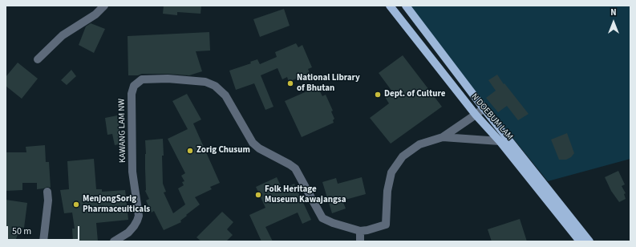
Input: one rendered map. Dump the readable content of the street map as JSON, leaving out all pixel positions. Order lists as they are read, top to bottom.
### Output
{
  "streets": {
    "main road": ["N DOEBUM LAM"],
    "street": ["KAWANG LAM NW"]
  },
  "places": [
    "National Library of Bhutan",
    "Dept. of Culture",
    "Zorig Chusum",
    "Folk Heritage Museum Kawajangsa",
    "MenjongSorig Pharmaceuiticals"
  ],
  "scale_bar": "50 m",
  "north": "top"
}
